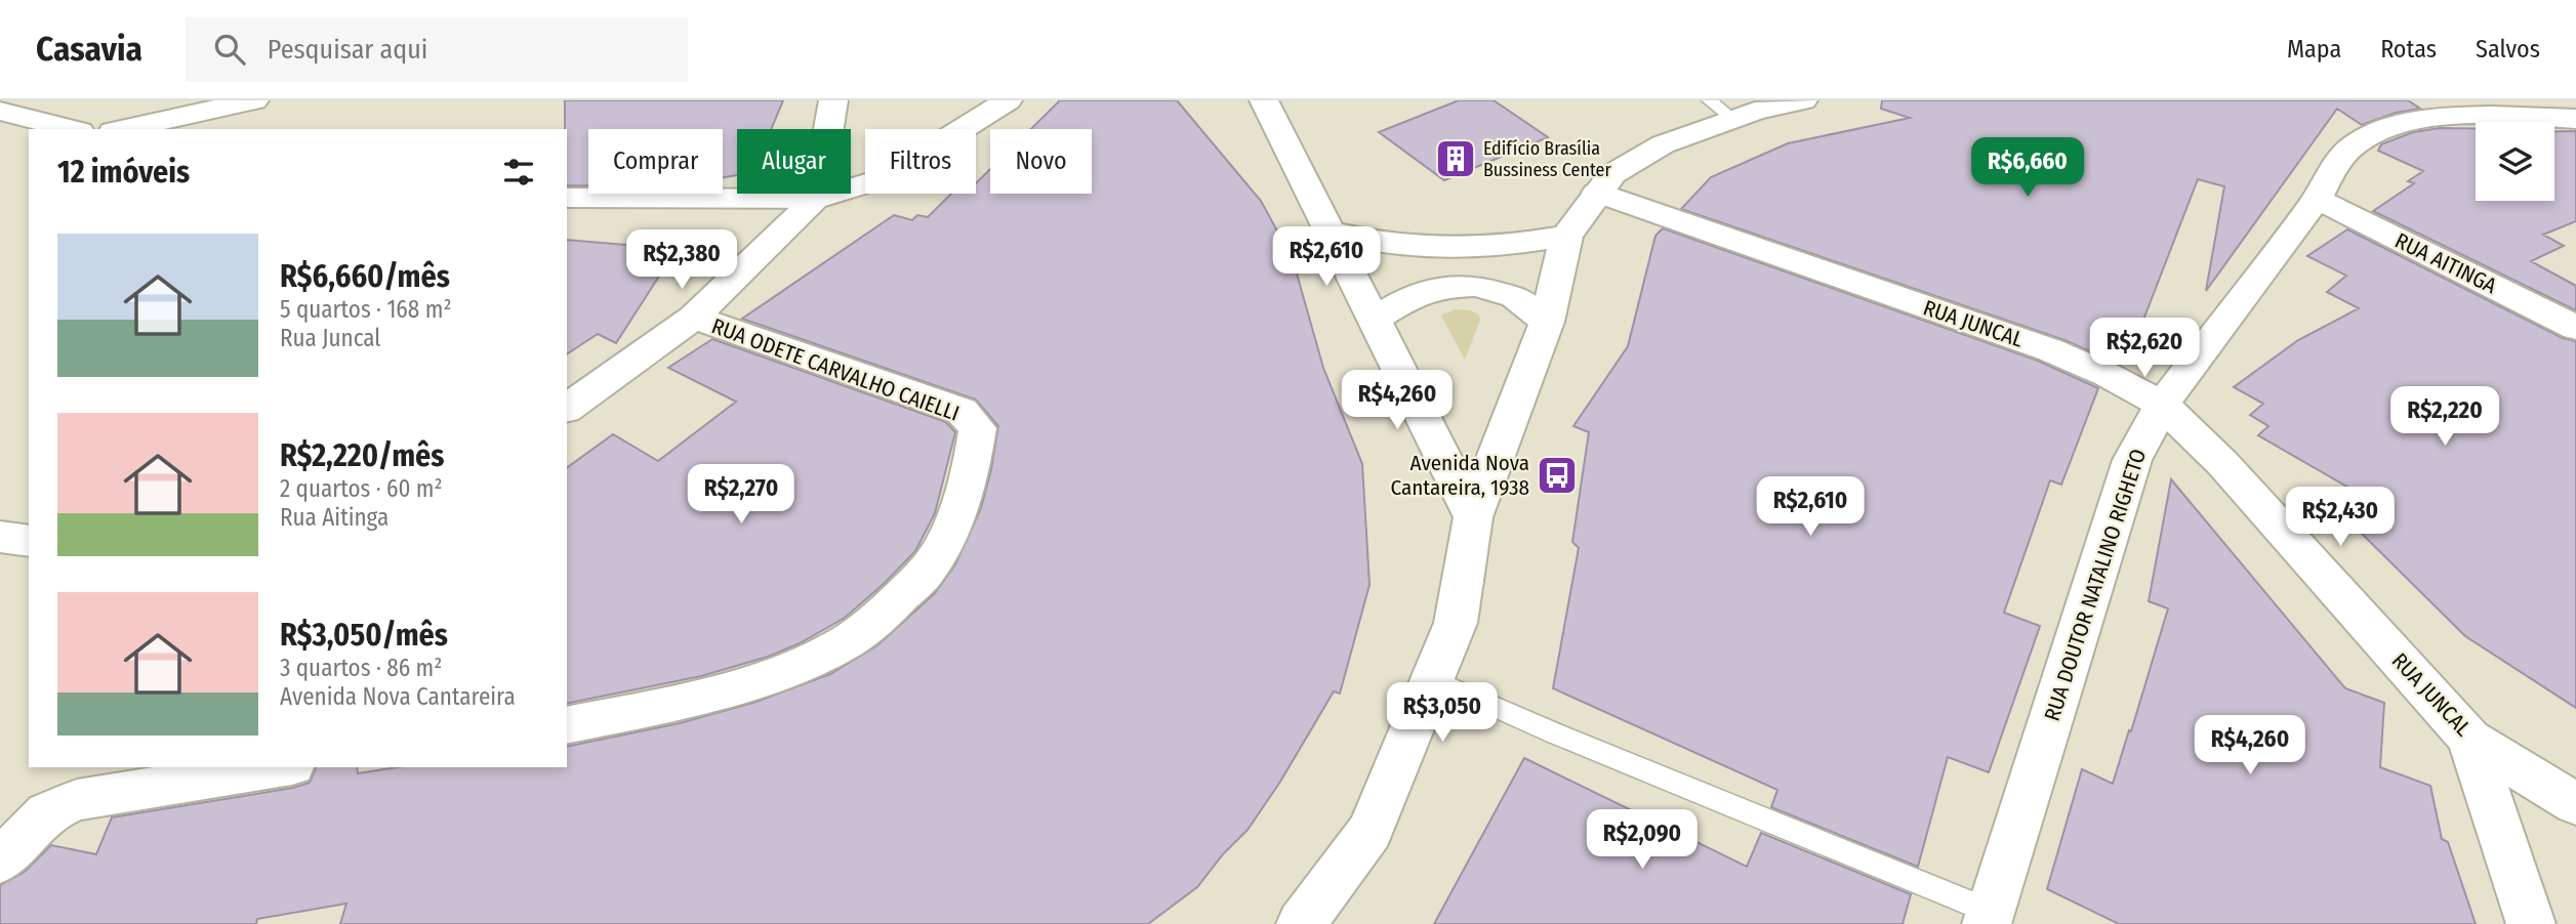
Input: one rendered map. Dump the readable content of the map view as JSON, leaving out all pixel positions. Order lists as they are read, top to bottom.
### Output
{
  "streets": {
    "street": [
      "RUA AITINGA",
      "RUA JUNCAL",
      "RUA ODETE CARVALHO CAIELLI",
      "RUA DOUTOR NATALINO RIGHETO"
    ]
  },
  "crossings": [
    ["RUA AITINGA", "RUA DOUTOR NATALINO RIGHETO"],
    ["RUA JUNCAL", "RUA DOUTOR NATALINO RIGHETO"]
  ],
  "places": {
    "building": ["Edifício Brasília Bussiness Center"],
    "bus stop": ["Avenida Nova Cantareira, 1938"]
  },
  "page": {
    "header": "Casavia",
    "search": "Pesquisar aqui",
    "nav": ["Mapa", "Rotas", "Salvos"],
    "chip": [
      "Comprar",
      "Alugar",
      "Filtros",
      "Novo"
    ],
    "heading": "12 imóveis",
    "price": [
      "R$6,660",
      "R$2,610",
      "R$2,380",
      "R$2,620",
      "R$4,260",
      "R$2,220",
      "R$2,270",
      "R$2,610",
      "R$2,430",
      "R$3,050",
      "R$4,260",
      "R$2,090"
    ],
    "list": [
      {
        "name": "R$6,660/mês",
        "note": "5 quartos · 168 m² · Rua Juncal"
      },
      {
        "name": "R$2,220/mês",
        "note": "2 quartos · 60 m² · Rua Aitinga"
      },
      {
        "name": "R$3,050/mês",
        "note": "3 quartos · 86 m² · Avenida Nova Cantareira"
      }
    ]
  }
}
